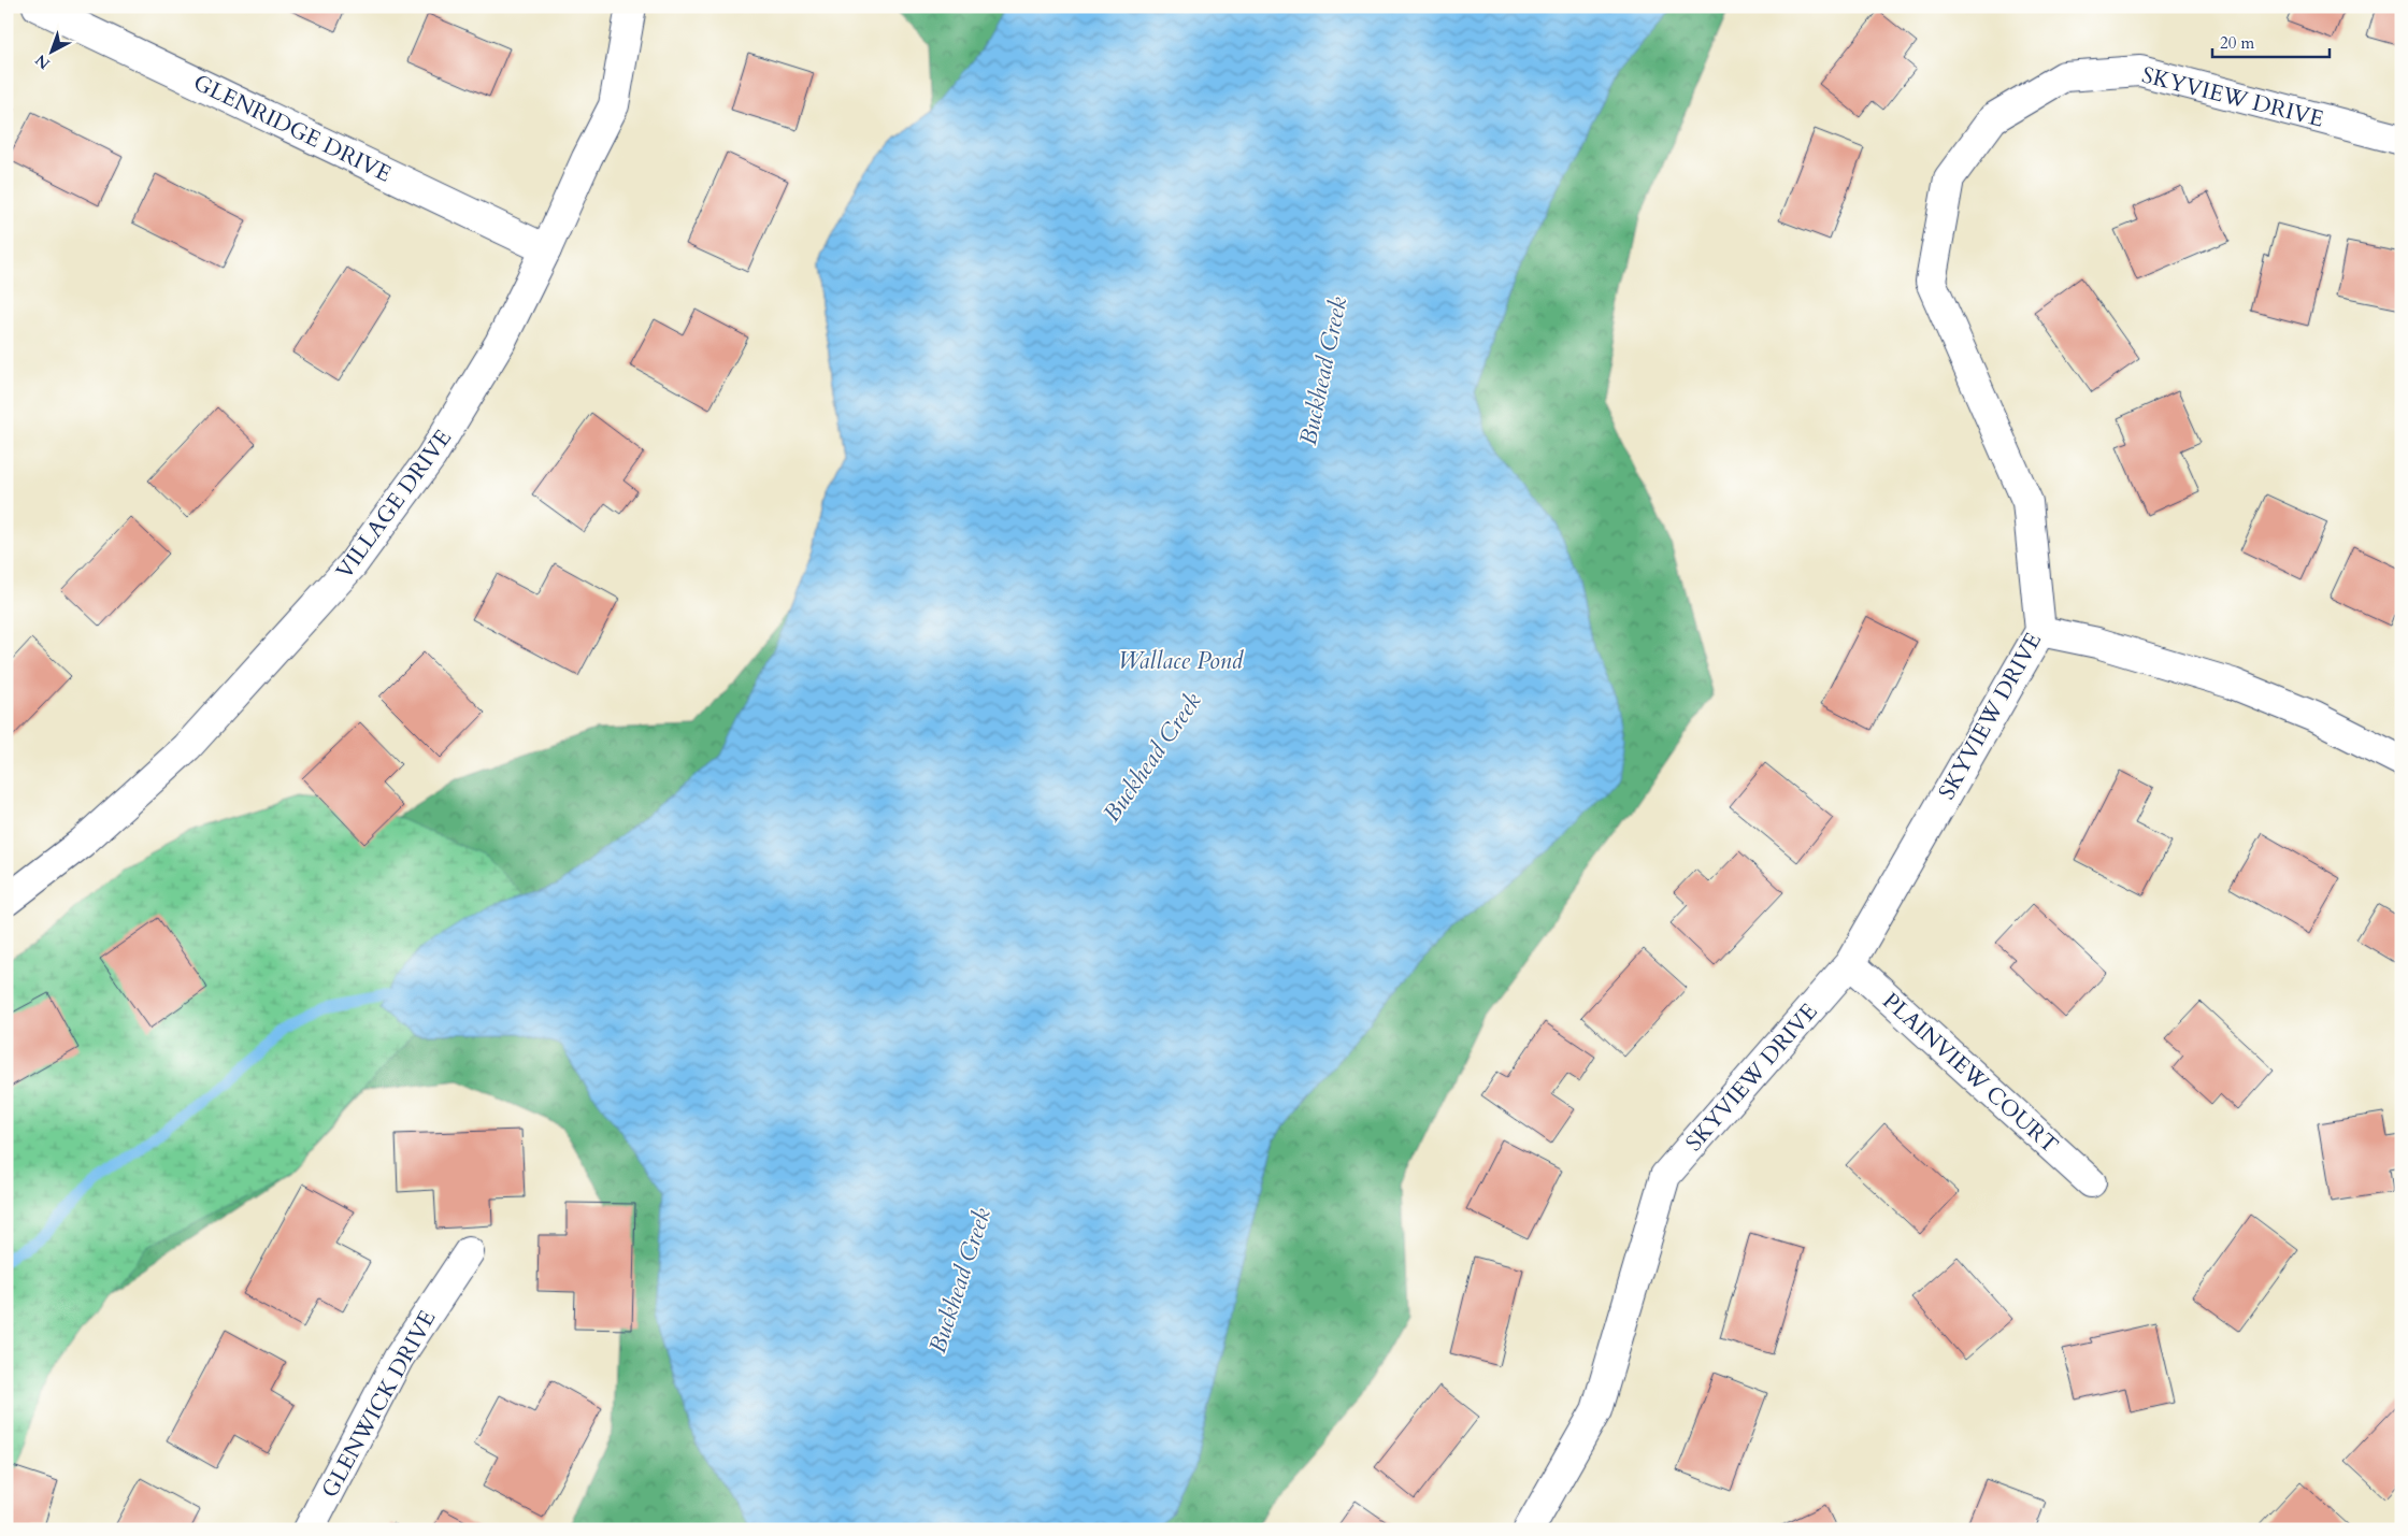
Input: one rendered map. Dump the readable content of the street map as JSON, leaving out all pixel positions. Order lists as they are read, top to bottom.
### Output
{
  "streets": {
    "street": [
      "SKYVIEW DRIVE",
      "GLENRIDGE DRIVE",
      "VILLAGE DRIVE",
      "PLAINVIEW COURT",
      "GLENWICK DRIVE"
    ]
  },
  "crossings": [
    ["SKYVIEW DRIVE", "PLAINVIEW COURT"],
    ["GLENRIDGE DRIVE", "VILLAGE DRIVE"]
  ],
  "water": ["Buckhead Creek", "Wallace Pond"],
  "scale_bar": "20 m",
  "north": "bottom left"
}
